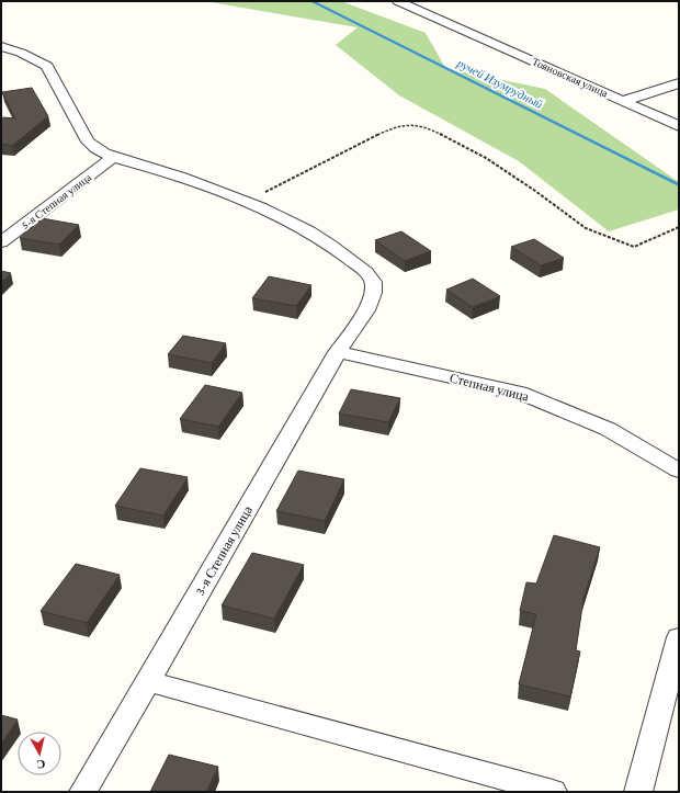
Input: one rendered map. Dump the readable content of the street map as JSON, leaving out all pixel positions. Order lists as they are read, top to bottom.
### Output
{
  "streets": {
    "street": [
      "Тояновская улица",
      "5-я Степная улица",
      "Степная улица",
      "3-я Степная улица"
    ]
  },
  "crossings": [
    ["5-я Степная улица", "3-я Степная улица"],
    ["Степная улица", "3-я Степная улица"]
  ],
  "water": ["ручей Изумрудный"],
  "north": "bottom"
}
